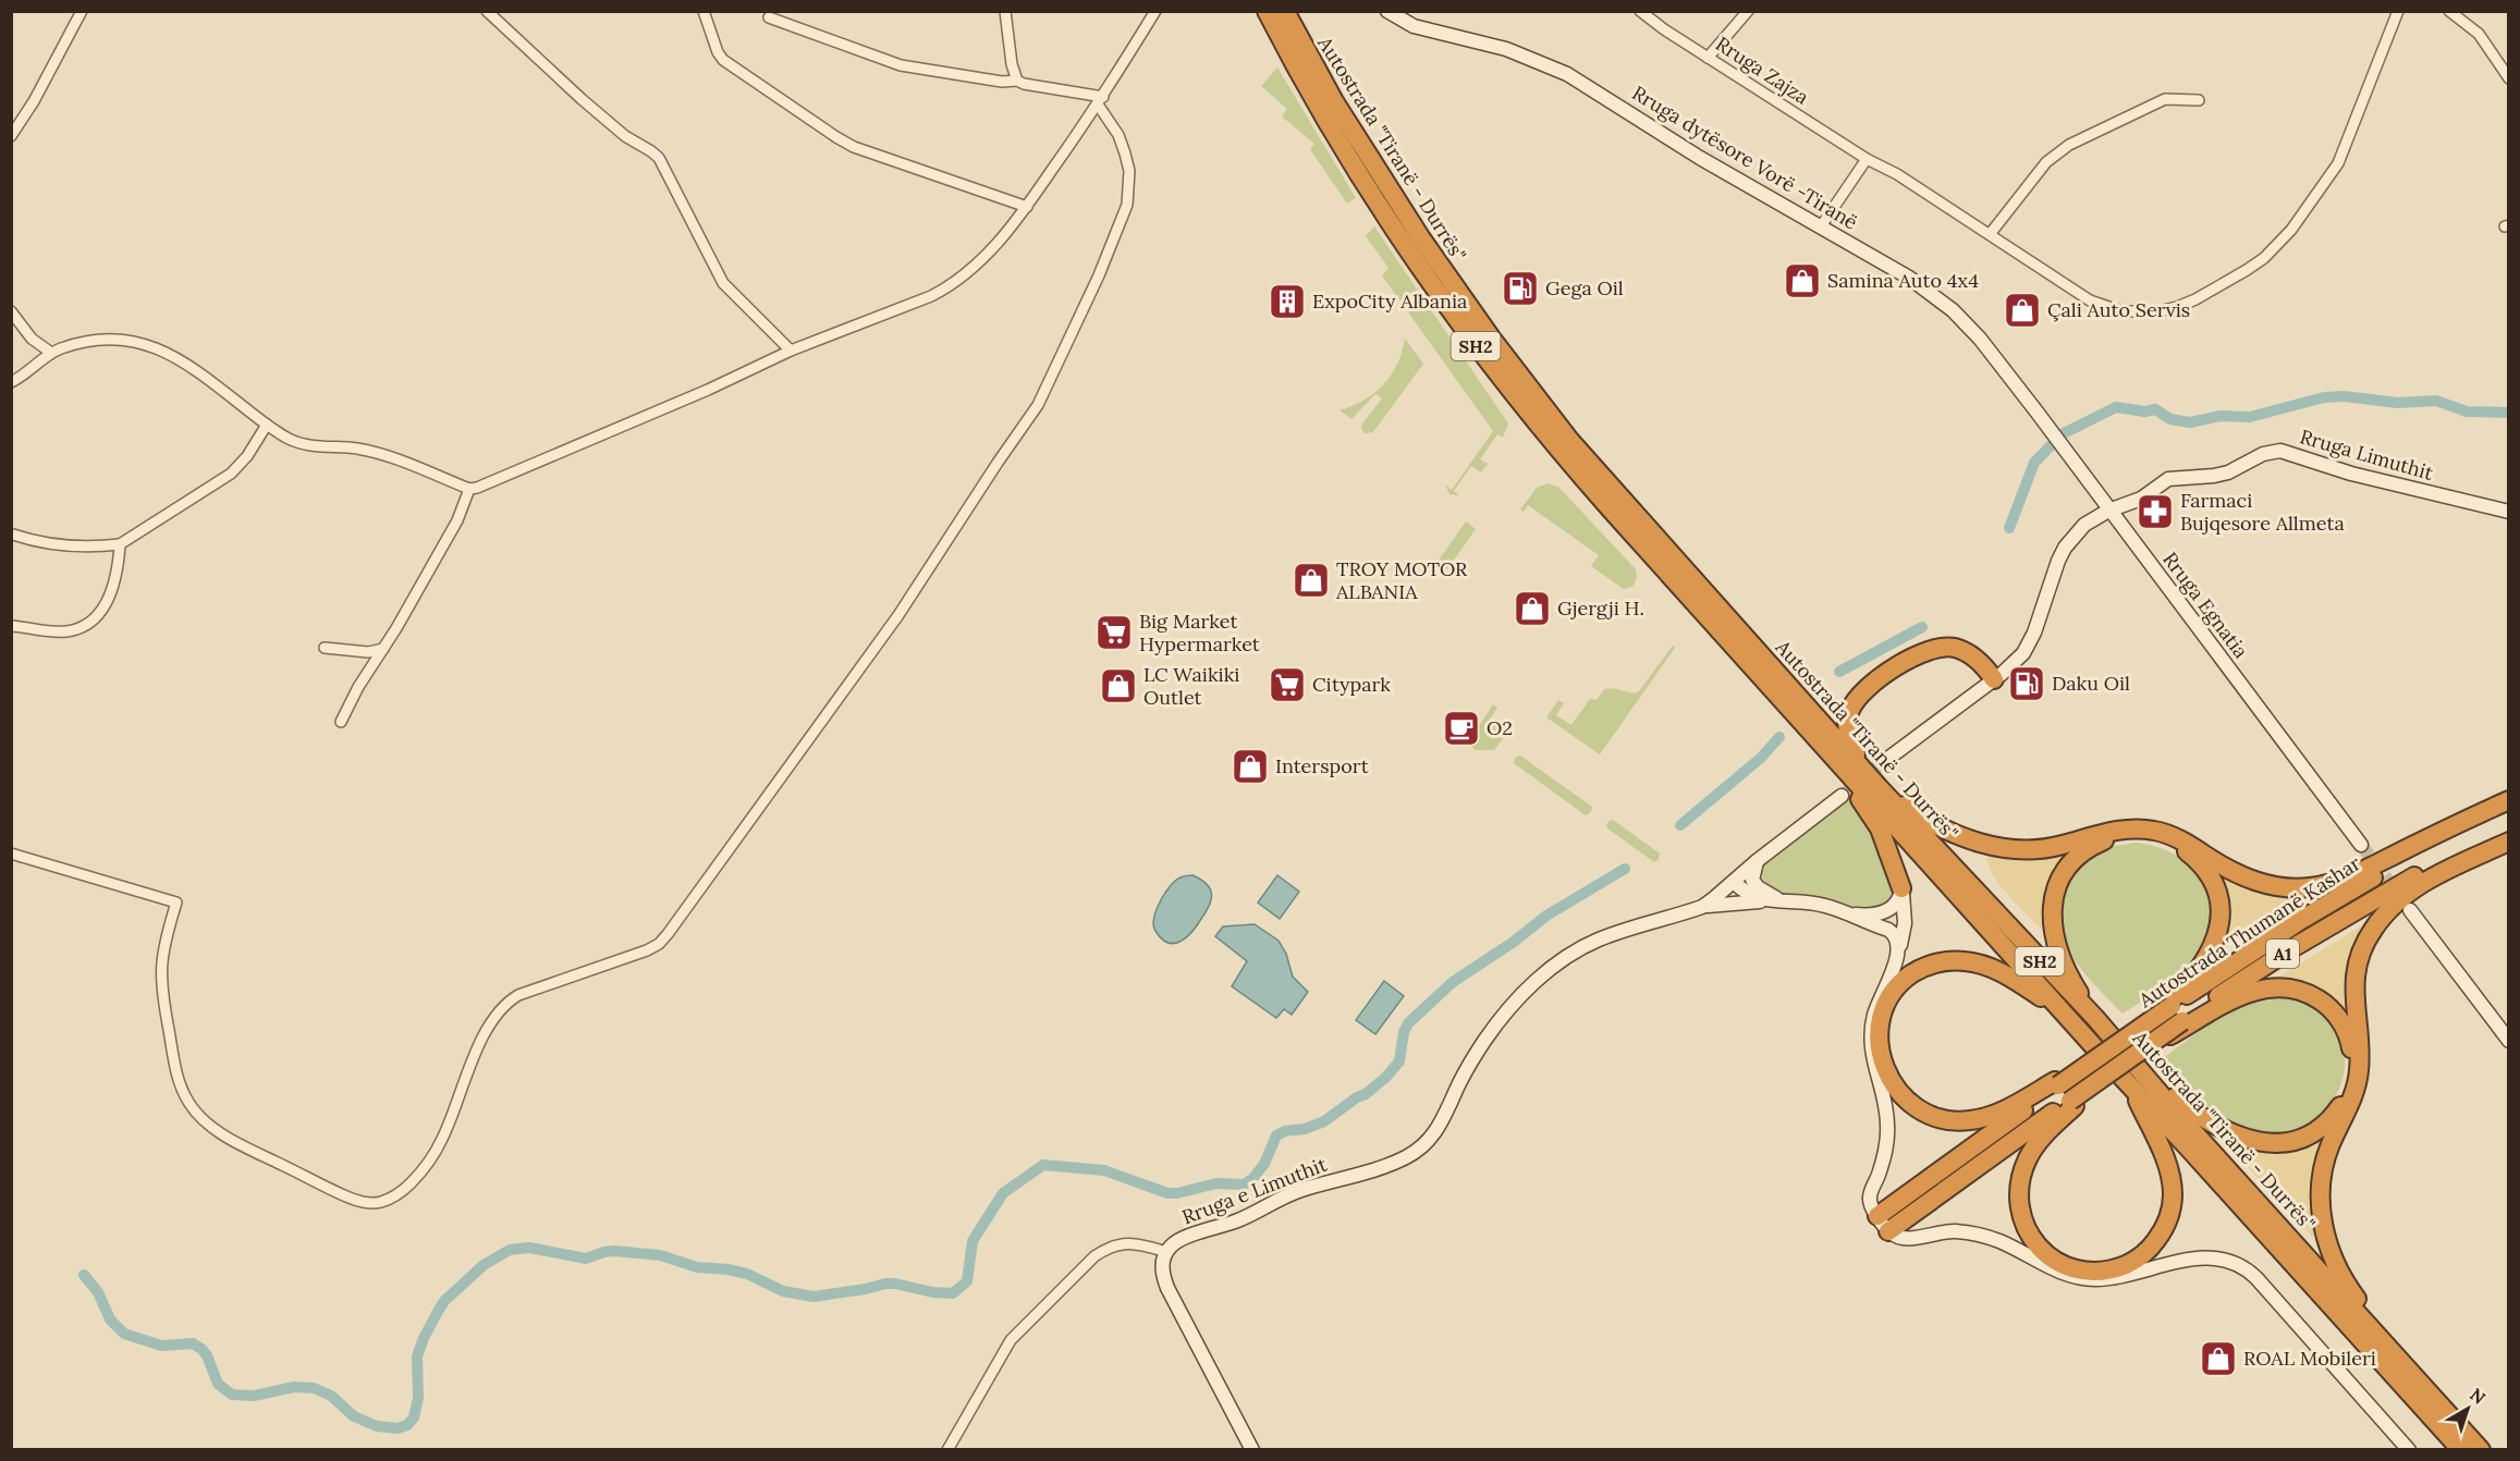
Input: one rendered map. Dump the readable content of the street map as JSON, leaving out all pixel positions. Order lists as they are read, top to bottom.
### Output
{
  "streets": {
    "highway": [
      "Autostrada \"Tiranë - Durrës\"",
      "SH2",
      "Autostrada Thumanë Kashar",
      "A1"
    ],
    "main road": [
      "Rruga dytësore Vorë -Tiranë",
      "Rruga Limuthit",
      "Rruga Egnatia",
      "Rruga e Limuthit"
    ],
    "street": ["Rruga Zajza"]
  },
  "crossings": [
    ["Rruga dytësore Vorë -Tiranë", "Rruga Egnatia"],
    ["Rruga Limuthit", "Rruga Egnatia"]
  ],
  "places": {
    "shop": [
      "Samina Auto 4x4",
      "Çali Auto Servis",
      "TROY MOTOR ALBANIA",
      "Gjergji H.",
      "LC Waikiki Outlet",
      "Intersport",
      "ROAL Mobileri"
    ],
    "fuel station": ["Gega Oil", "Daku Oil"],
    "building": ["ExpoCity Albania"],
    "pharmacy": ["Farmaci Bujqesore Allmeta"],
    "supermarket": ["Big Market Hypermarket", "Citypark"],
    "cafe": ["O2"]
  },
  "north": "top right"
}
